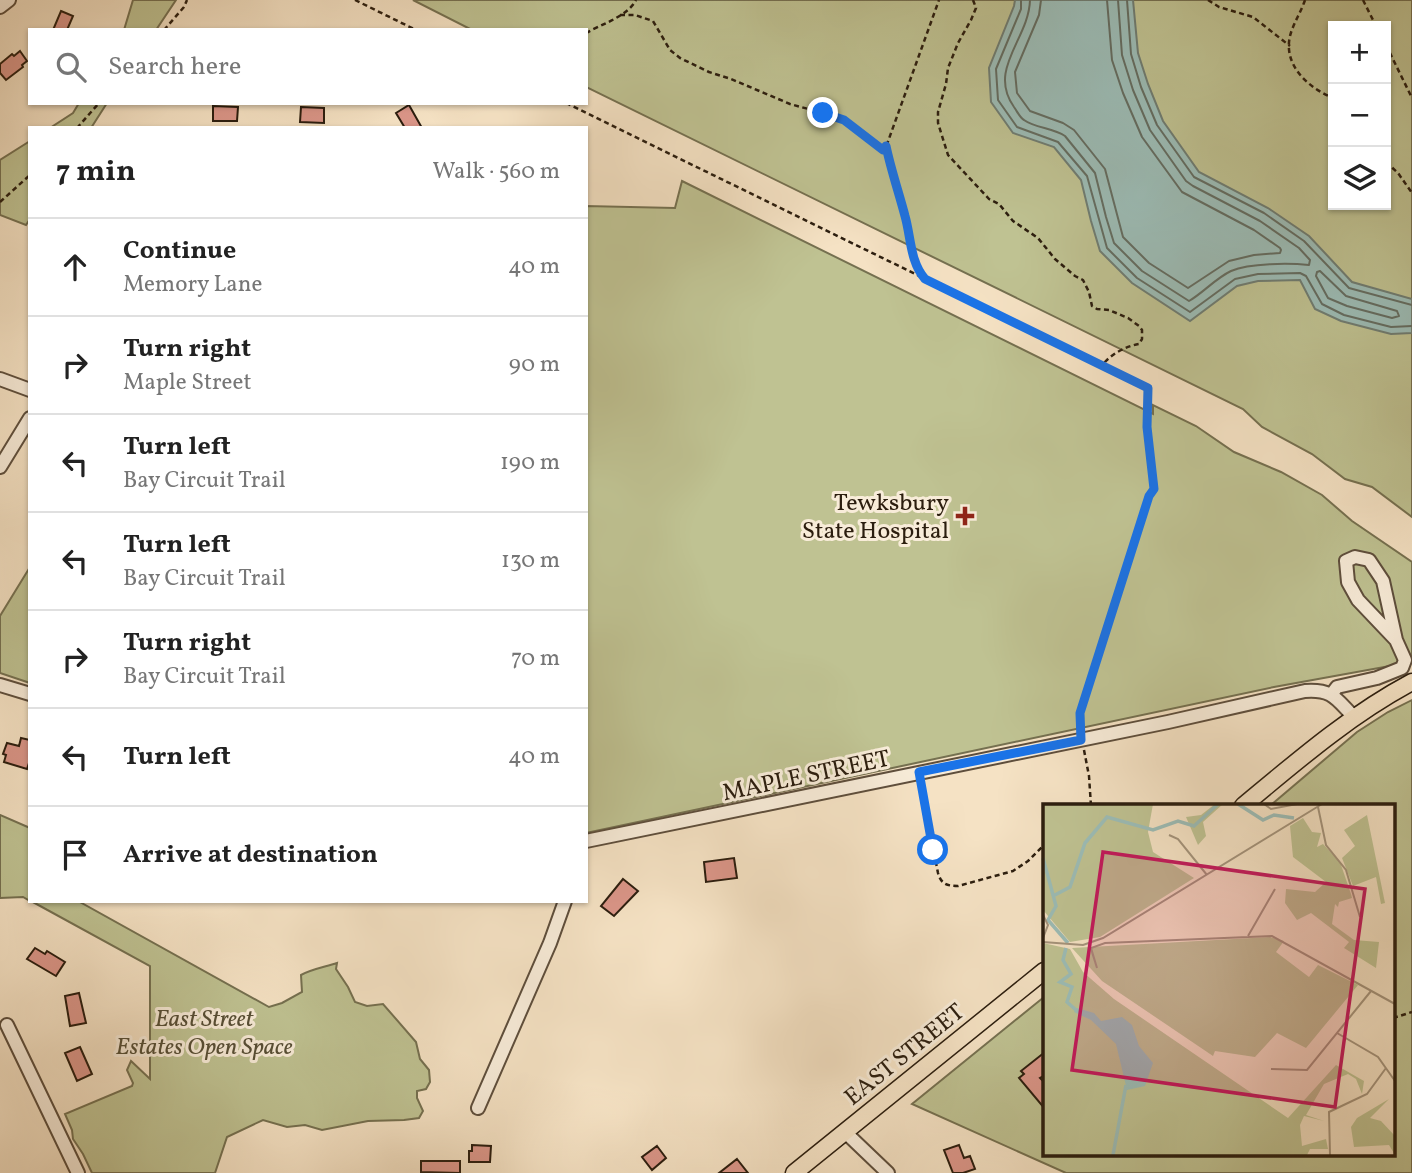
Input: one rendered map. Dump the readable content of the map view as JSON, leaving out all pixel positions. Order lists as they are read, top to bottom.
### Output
{
  "streets": {
    "main road": ["EAST STREET"],
    "street": ["MAPLE STREET"]
  },
  "parks": ["East Street Estates Open Space"],
  "places": {
    "health": ["Tewksbury State Hospital"]
  },
  "page": {
    "map_buttons": ["+", "−"],
    "search": "Search here",
    "heading": ["7 min", "Walk · 560 m"],
    "list": [
      ["Continue", "Memory Lane", "40 m"],
      ["Turn right", "Maple Street", "90 m"],
      ["Turn left", "Bay Circuit Trail", "190 m"],
      ["Turn left", "Bay Circuit Trail", "130 m"],
      ["Turn right", "Bay Circuit Trail", "70 m"],
      ["Turn left", "40 m"],
      "Arrive at destination"
    ]
  }
}
